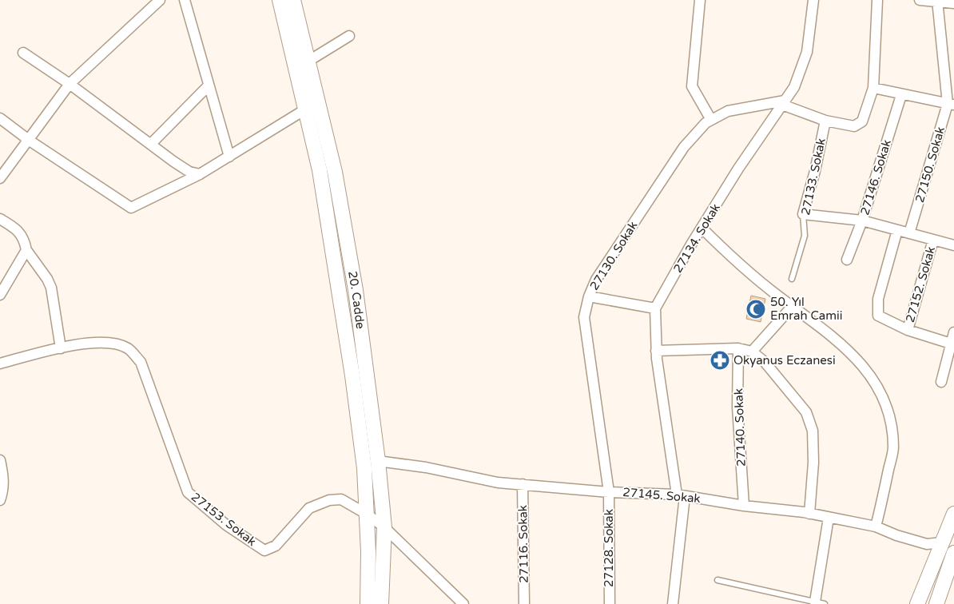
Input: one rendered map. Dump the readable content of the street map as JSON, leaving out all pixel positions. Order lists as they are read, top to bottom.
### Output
{
  "streets": {
    "main road": ["20. Cadde"],
    "street": [
      "27150. Sokak",
      "27133. Sokak",
      "27146. Sokak",
      "27134. Sokak",
      "27130. Sokak",
      "27152. Sokak",
      "27140. Sokak",
      "27145. Sokak",
      "27153. Sokak",
      "27116. Sokak",
      "27128. Sokak"
    ]
  },
  "crossings": [
    ["27134. Sokak", "27130. Sokak"],
    ["27130. Sokak", "27145. Sokak"],
    ["27130. Sokak", "27128. Sokak"],
    ["20. Cadde", "27145. Sokak"],
    ["20. Cadde", "27153. Sokak"],
    ["27140. Sokak", "27145. Sokak"],
    ["27145. Sokak", "27116. Sokak"],
    ["27145. Sokak", "27128. Sokak"]
  ],
  "places": {
    "mosque": ["50. Yıl Emrah Camii"],
    "pharmacy": ["Okyanus Eczanesi"]
  }
}
